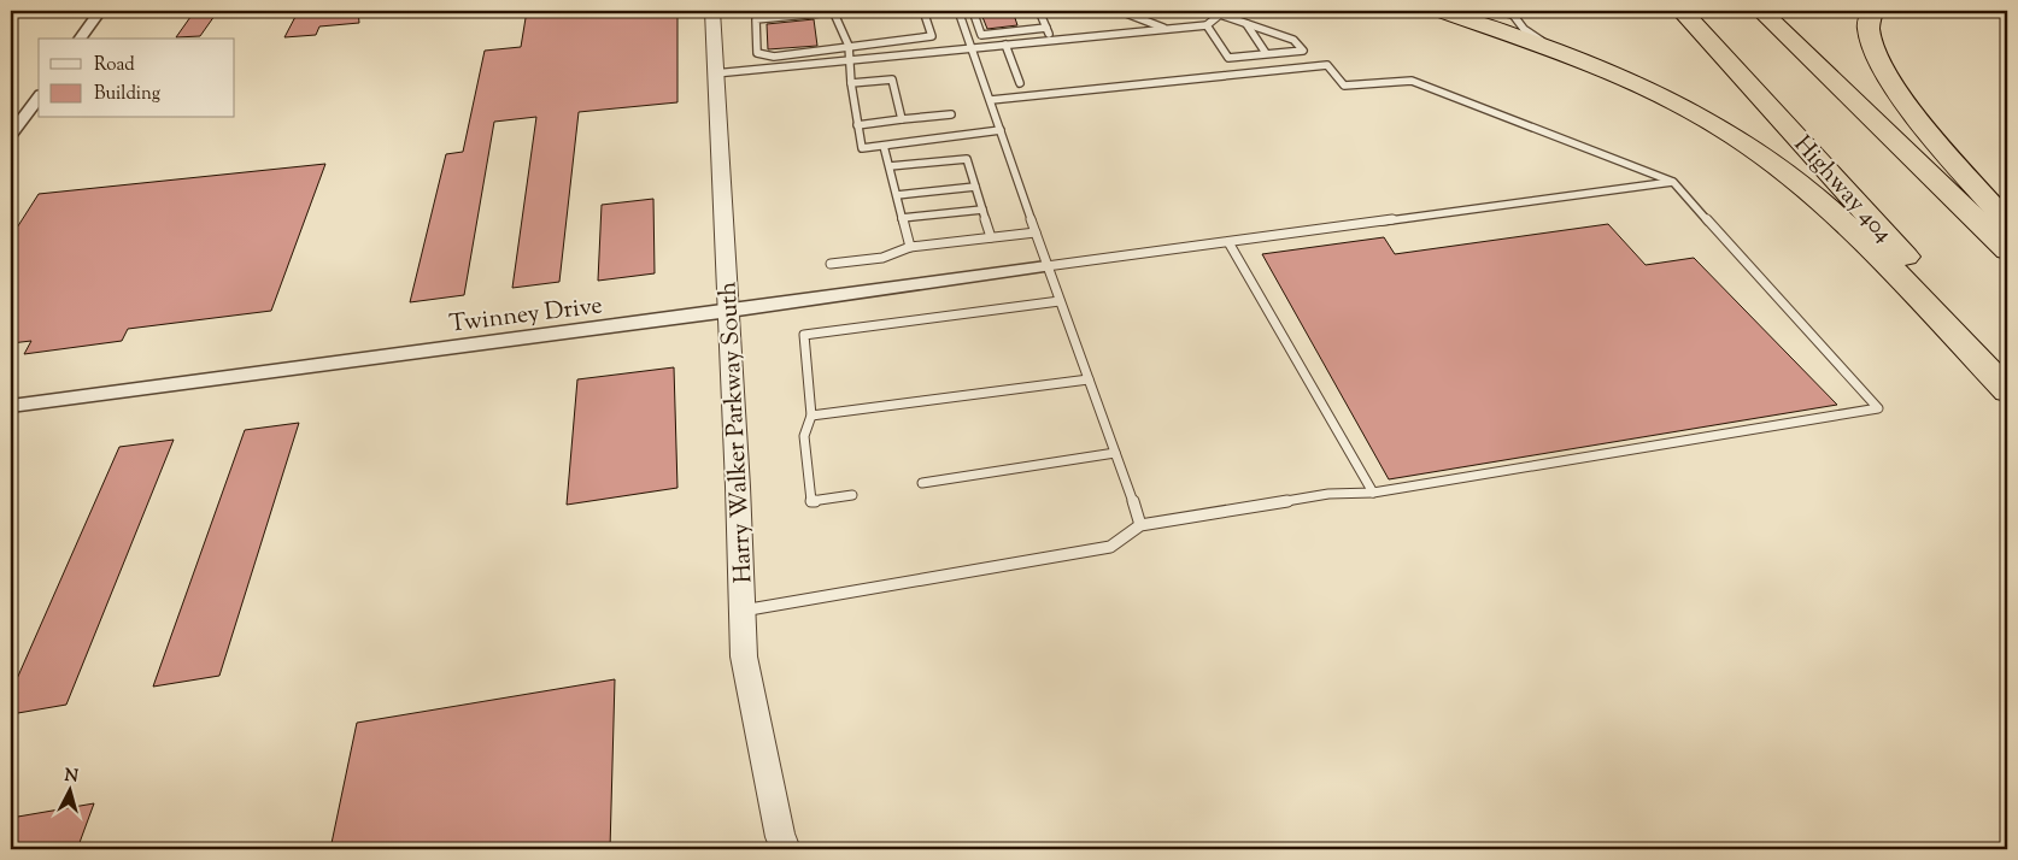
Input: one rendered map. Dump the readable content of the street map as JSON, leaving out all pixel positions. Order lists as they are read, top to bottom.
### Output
{
  "streets": {
    "highway": ["Highway 404"],
    "street": ["Twinney Drive", "Harry Walker Parkway South"]
  },
  "crossings": [
    ["Twinney Drive", "Harry Walker Parkway South"]
  ],
  "legend": ["Road", "Building"],
  "north": "top"
}
